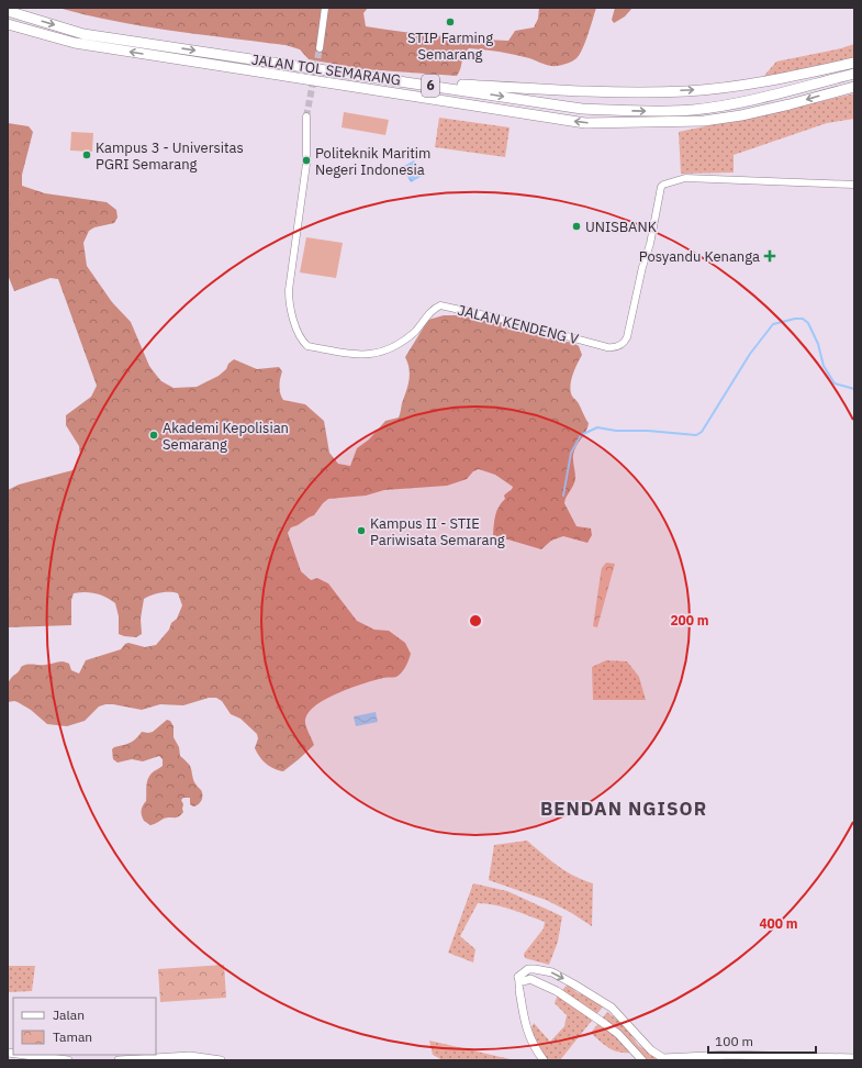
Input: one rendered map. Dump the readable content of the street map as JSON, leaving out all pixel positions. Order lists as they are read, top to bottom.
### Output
{
  "streets": {
    "highway": ["JALAN TOL SEMARANG", "6"],
    "street": ["JALAN KENDENG V"]
  },
  "districts": ["BENDAN NGISOR"],
  "places": {
    "other": [
      "STIP Farming Semarang",
      "Kampus 3 - Universitas PGRI Semarang",
      "Politeknik Maritim Negeri Indonesia",
      "UNISBANK",
      "Akademi Kepolisian Semarang",
      "Kampus II - STIE Pariwisata Semarang"
    ],
    "health": ["Posyandu Kenanga"]
  },
  "legend": ["Jalan", "Taman"],
  "scale_bar": "100 m",
  "rings": ["200 m", "400 m"]
}
